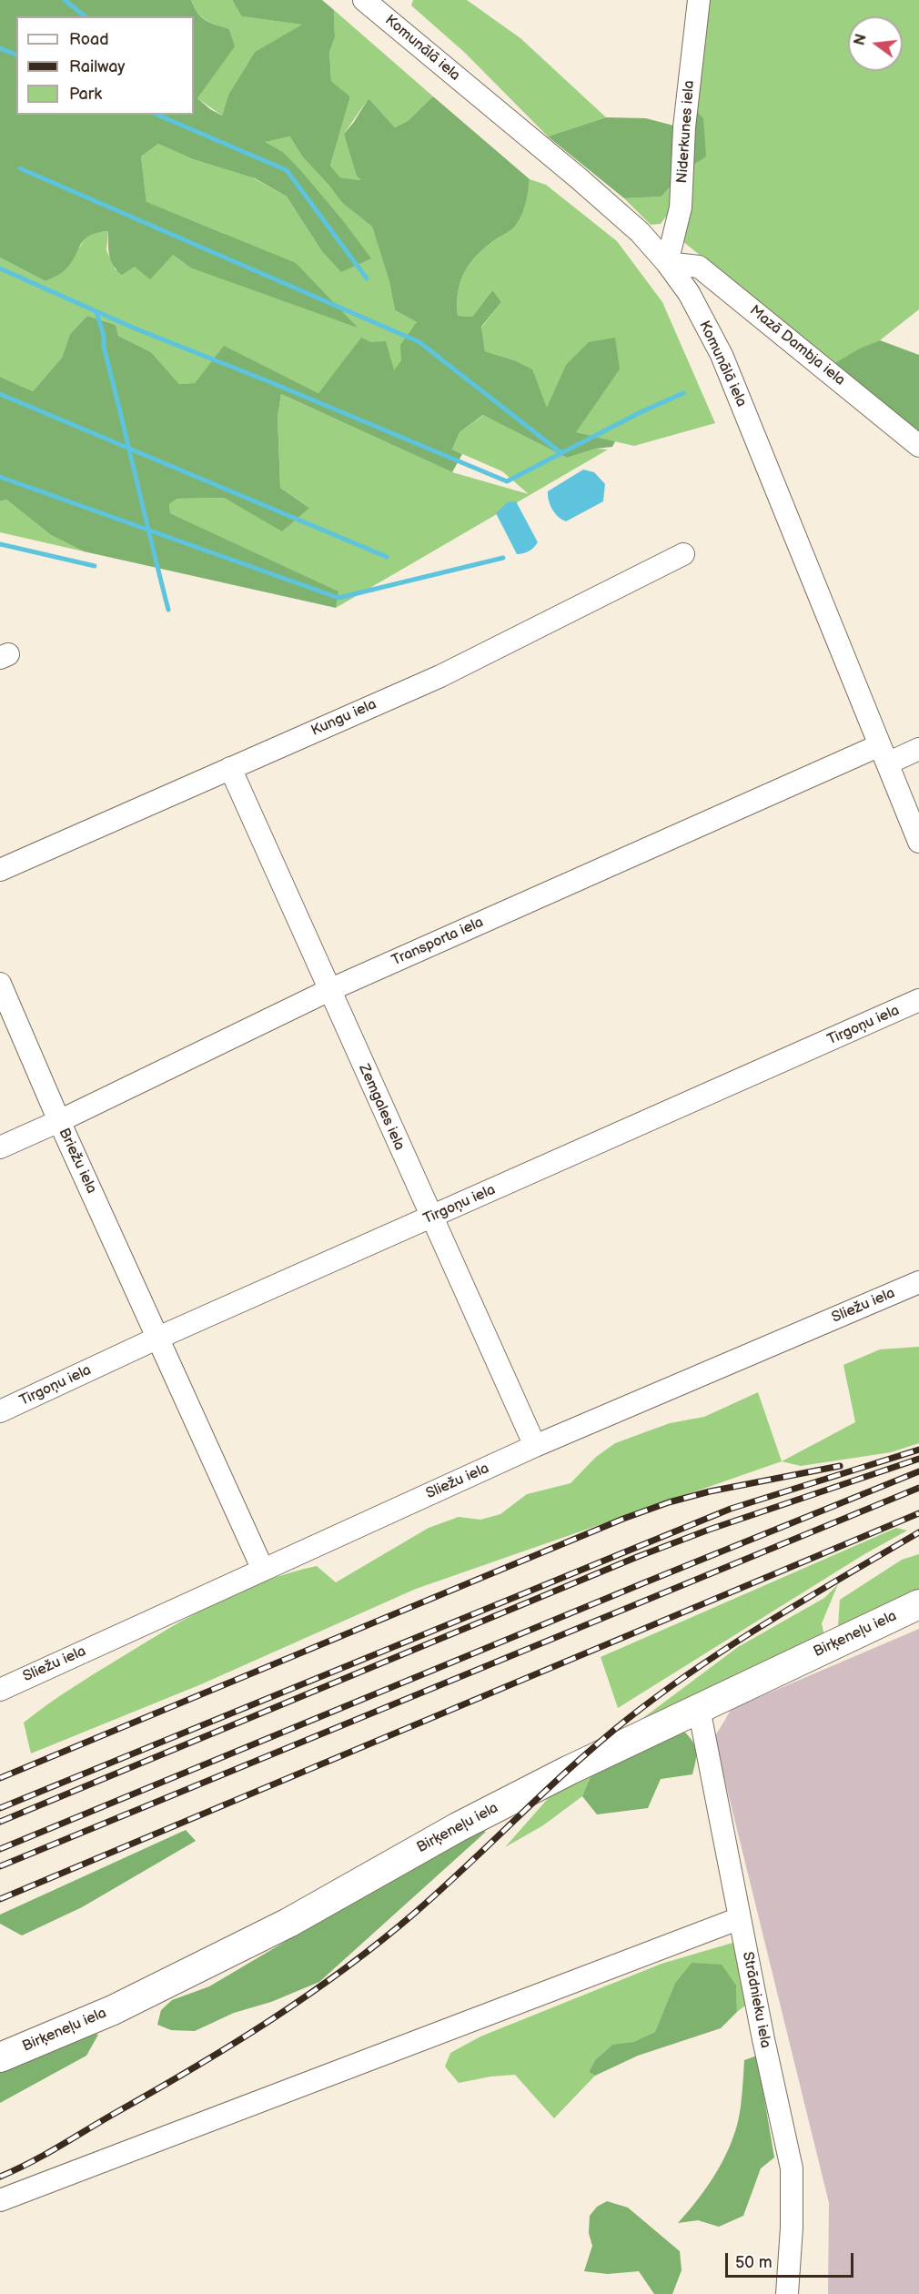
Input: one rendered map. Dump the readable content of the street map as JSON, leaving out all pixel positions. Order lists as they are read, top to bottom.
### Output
{
  "streets": {
    "main road": ["Birķeneļu iela"],
    "street": [
      "Komunālā iela",
      "Niderkunes iela",
      "Mazā Dambja iela",
      "Kungu iela",
      "Transporta iela",
      "Tirgoņu iela",
      "Zemgales iela",
      "Briežu iela",
      "Sliežu iela",
      "Strādnieku iela"
    ]
  },
  "crossings": [
    ["Komunālā iela", "Niderkunes iela"],
    ["Komunālā iela", "Mazā Dambja iela"],
    ["Komunālā iela", "Transporta iela"],
    ["Niderkunes iela", "Mazā Dambja iela"],
    ["Kungu iela", "Zemgales iela"],
    ["Transporta iela", "Zemgales iela"],
    ["Transporta iela", "Briežu iela"],
    ["Tirgoņu iela", "Zemgales iela"],
    ["Tirgoņu iela", "Briežu iela"],
    ["Zemgales iela", "Sliežu iela"],
    ["Briežu iela", "Sliežu iela"],
    ["Birķeneļu iela", "Strādnieku iela"]
  ],
  "legend": ["Road", "Railway", "Park"],
  "scale_bar": "50 m",
  "north": "left"
}
